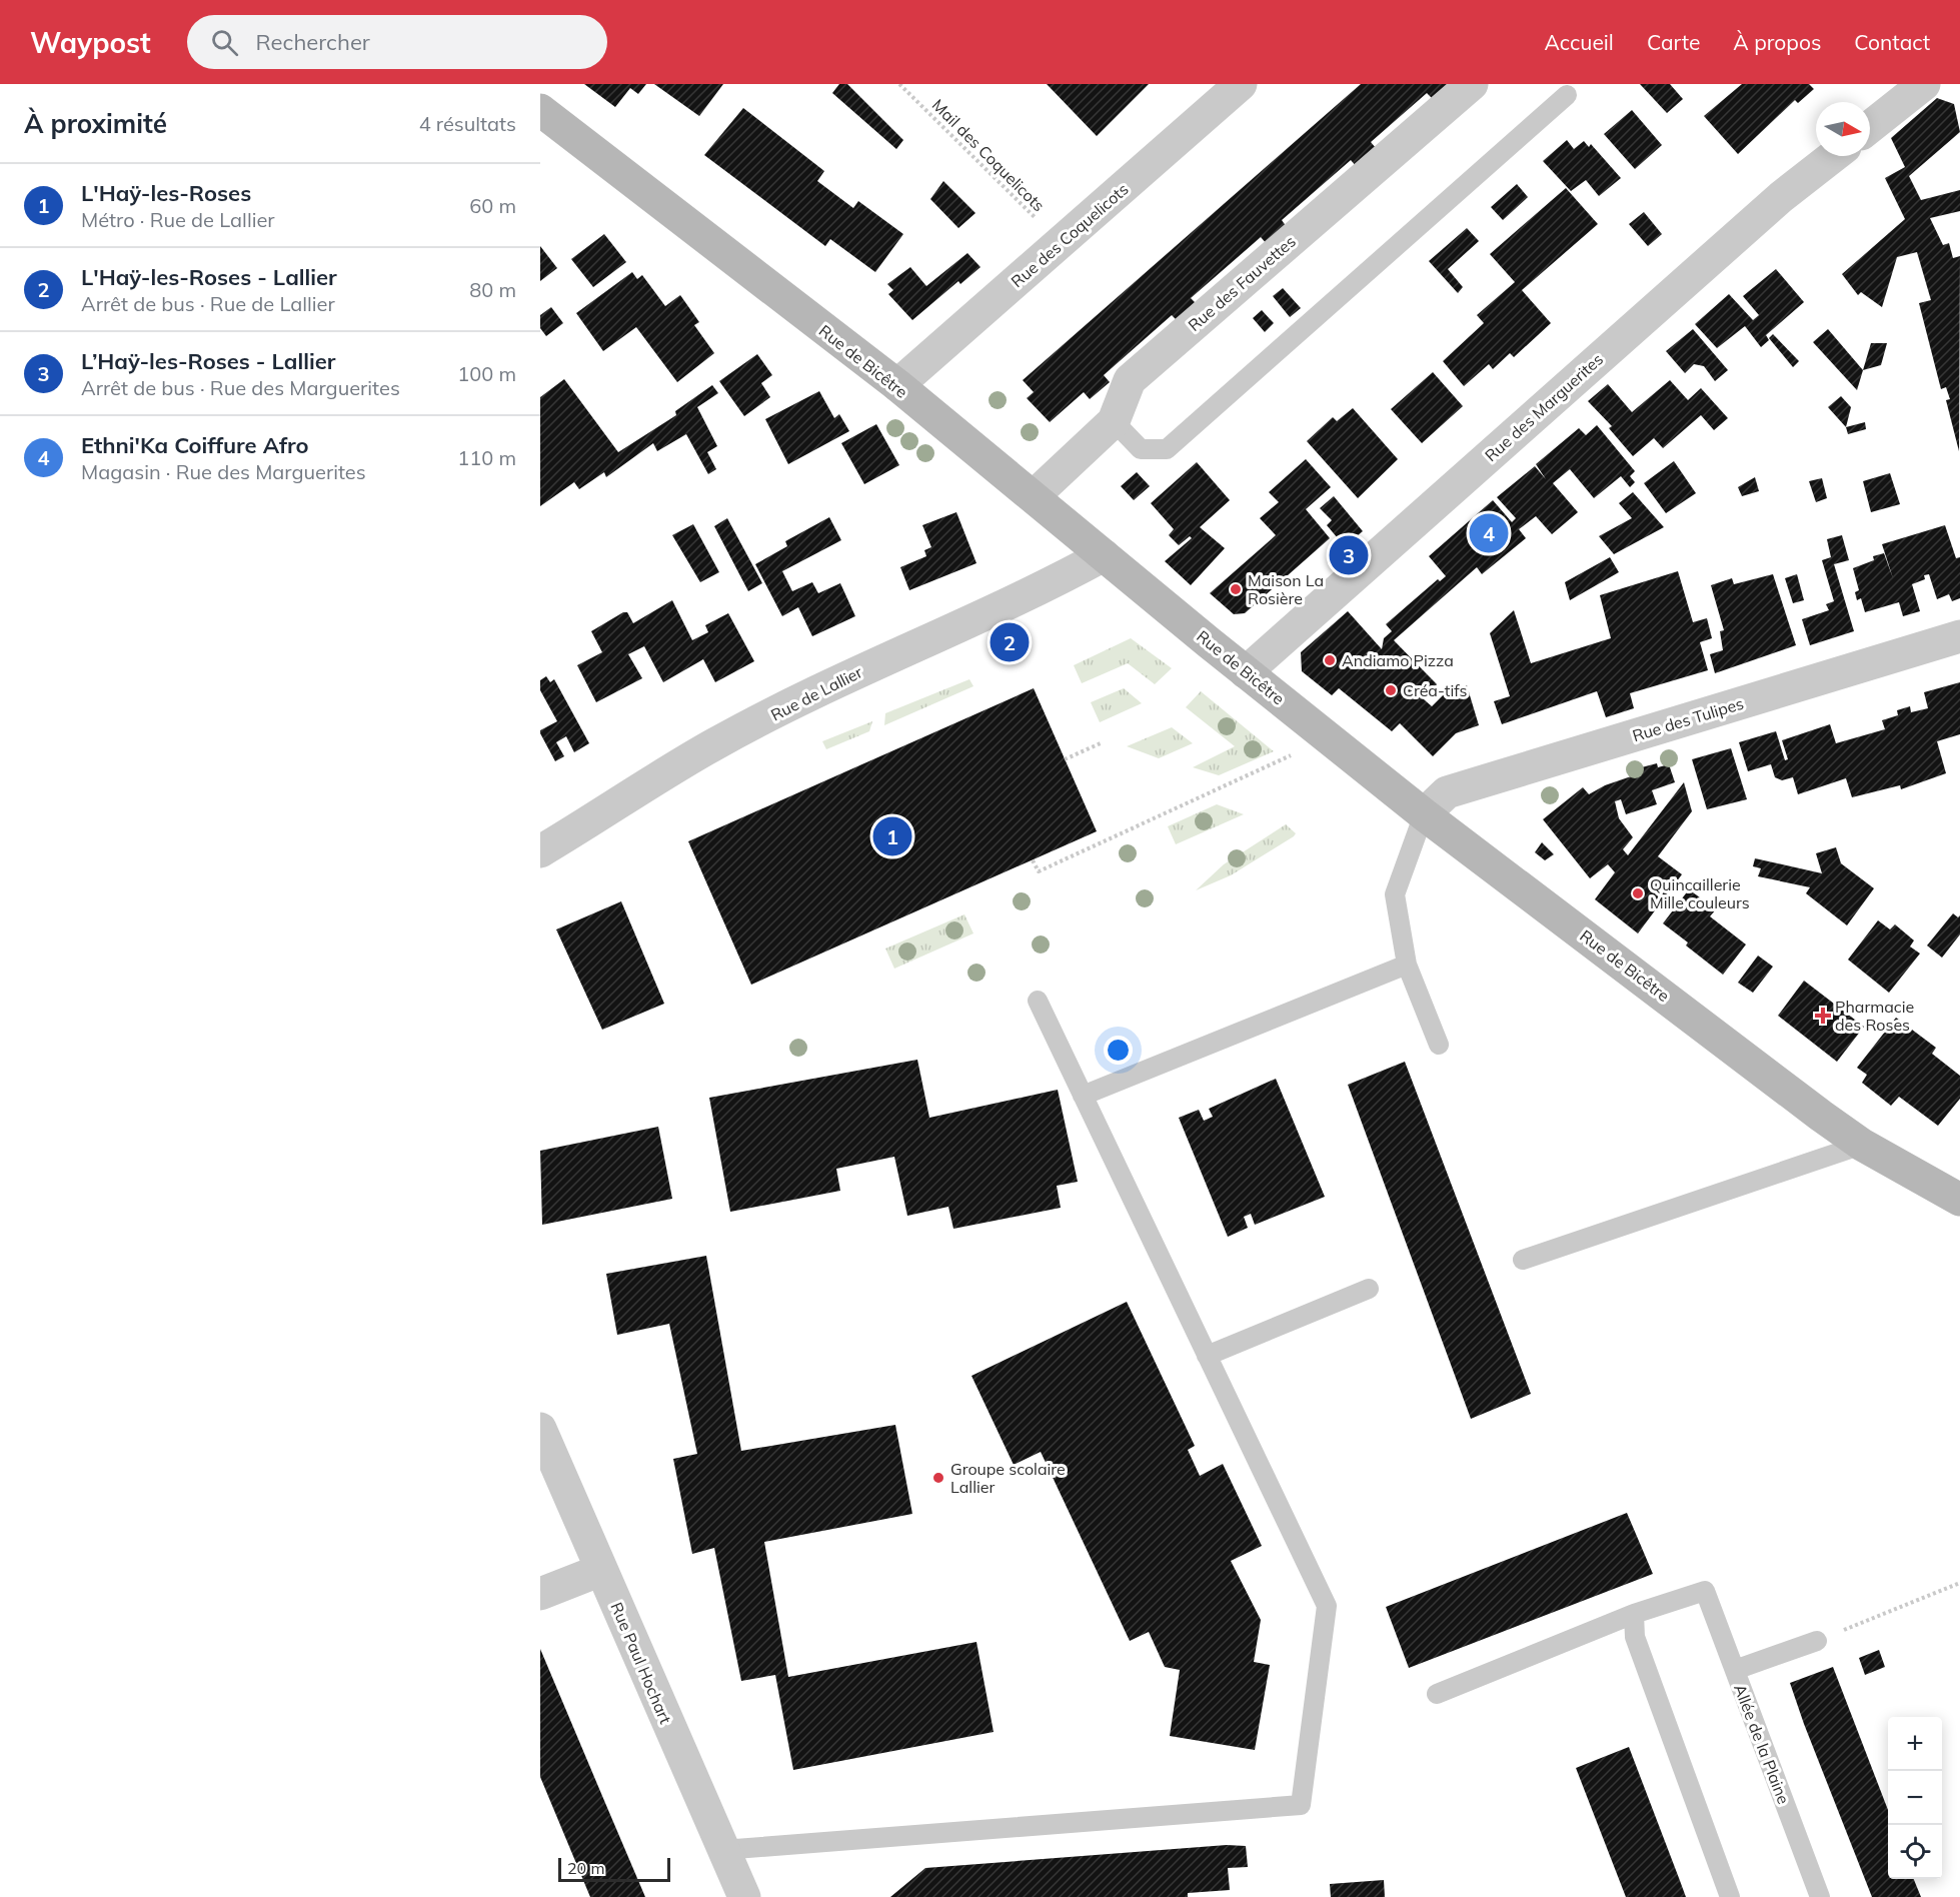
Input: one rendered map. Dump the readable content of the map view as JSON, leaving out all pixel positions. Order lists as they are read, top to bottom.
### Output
{
  "streets": {
    "street": [
      "Rue des Coquelicots",
      "Rue des Fauvettes",
      "Rue de Bicêtre",
      "Rue des Marguerites",
      "Rue de Lallier",
      "Rue des Tulipes",
      "Rue Paul Hochart"
    ],
    "lane": ["Allée de la Plaine"],
    "path": ["Mail des Coquelicots"]
  },
  "crossings": [
    ["Mail des Coquelicots", "Rue des Coquelicots"],
    ["Rue des Coquelicots", "Rue de Bicêtre"],
    ["Rue des Fauvettes", "Rue de Bicêtre"],
    ["Rue de Bicêtre", "Rue des Marguerites"],
    ["Rue de Bicêtre", "Rue de Lallier"],
    ["Rue de Bicêtre", "Rue des Tulipes"]
  ],
  "places": {
    "other": [
      "Maison La Rosière",
      "Andiamo Pizza",
      "Créa-tifs",
      "Quincaillerie Mille couleurs",
      "Groupe scolaire Lallier"
    ],
    "health": ["Pharmacie des Roses"]
  },
  "scale_bar": "20 m",
  "north": "right",
  "page": {
    "header": "Waypost",
    "search": "Rechercher",
    "nav": [
      "Accueil",
      "Carte",
      "À propos",
      "Contact"
    ],
    "heading": ["À proximité", "4 résultats"],
    "list": [
      {
        "mark": "1",
        "name": "L'Haÿ-les-Roses",
        "note": "Métro · Rue de Lallier",
        "value": "60 m"
      },
      {
        "mark": "2",
        "name": "L'Haÿ-les-Roses - Lallier",
        "note": "Arrêt de bus · Rue de Lallier",
        "value": "80 m"
      },
      {
        "mark": "3",
        "name": "L’Haÿ-les-Roses - Lallier",
        "note": "Arrêt de bus · Rue des Marguerites",
        "value": "100 m"
      },
      {
        "mark": "4",
        "name": "Ethni'Ka Coiffure Afro",
        "note": "Magasin · Rue des Marguerites",
        "value": "110 m"
      }
    ],
    "pins": [
      "4",
      "3",
      "2",
      "1"
    ],
    "map_buttons": ["+", "−"],
    "scale": "20 m"
  }
}
